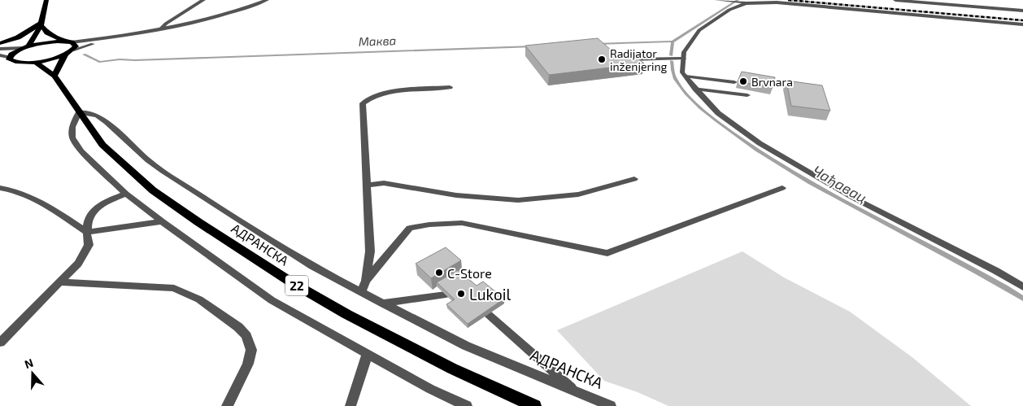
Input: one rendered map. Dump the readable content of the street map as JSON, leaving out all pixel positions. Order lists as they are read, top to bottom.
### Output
{
  "streets": {
    "main road": ["АДРАНСКА", "22"]
  },
  "water": ["Маква", "Чађавац"],
  "places": [
    "Radijator inženjering",
    "Brvnara",
    "C-Store",
    "Lukoil"
  ],
  "north": "top"
}
